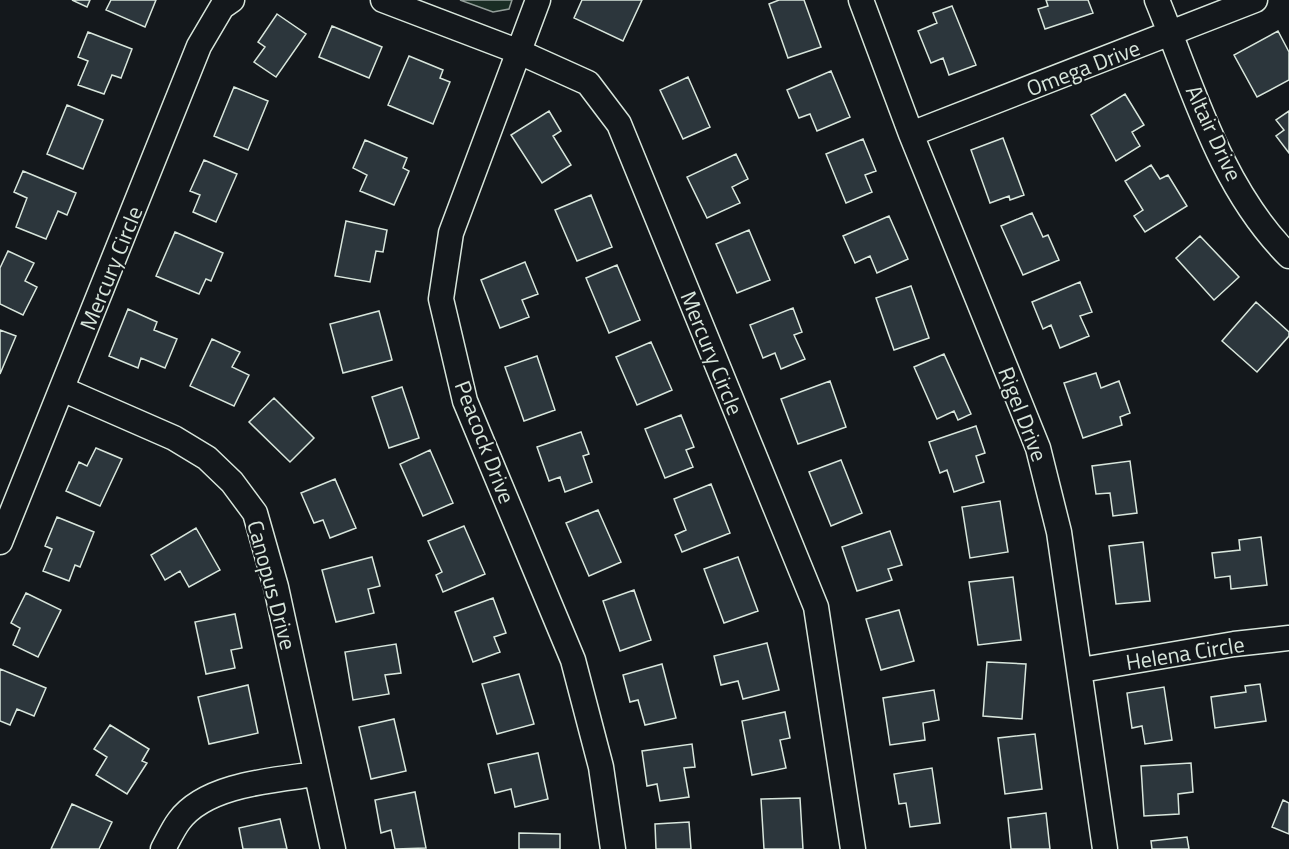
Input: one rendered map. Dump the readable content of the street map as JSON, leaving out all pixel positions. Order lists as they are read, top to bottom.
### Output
{
  "streets": {
    "street": [
      "Omega Drive",
      "Altair Drive",
      "Mercury Circle",
      "Rigel Drive",
      "Peacock Drive",
      "Canopus Drive",
      "Helena Circle"
    ]
  },
  "crossings": [
    ["Omega Drive", "Altair Drive"],
    ["Omega Drive", "Rigel Drive"],
    ["Mercury Circle", "Peacock Drive"],
    ["Mercury Circle", "Canopus Drive"],
    ["Rigel Drive", "Helena Circle"]
  ]
}
